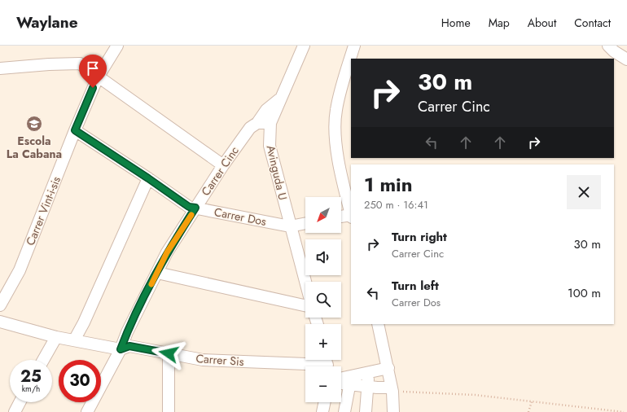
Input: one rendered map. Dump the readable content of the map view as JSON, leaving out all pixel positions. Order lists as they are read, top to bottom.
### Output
{
  "streets": {
    "street": [
      "Carrer Cinc",
      "Avinguda U",
      "Carrer Vint-i-sis",
      "Carrer Dos",
      "Carrer Sis"
    ]
  },
  "crossings": [
    ["Carrer Cinc", "Avinguda U"],
    ["Carrer Cinc", "Carrer Dos"],
    ["Carrer Cinc", "Carrer Sis"],
    ["Avinguda U", "Carrer Dos"],
    ["Carrer Vint-i-sis", "Carrer Dos"]
  ],
  "places": {
    "school or university": ["Escola La Cabana"]
  },
  "north": "bottom left",
  "page": {
    "header": "Waylane",
    "nav": [
      "Home",
      "Map",
      "About",
      "Contact"
    ],
    "turn": ["30 m", "Carrer Cinc"],
    "heading": ["1 min", "250 m · 16:41"],
    "map_buttons": ["+", "−"],
    "list": [
      {
        "name": "Turn right",
        "note": "Carrer Cinc",
        "value": "30 m"
      },
      {
        "name": "Turn left",
        "note": "Carrer Dos",
        "value": "100 m"
      }
    ],
    "speed": "25 km/h",
    "limit": "30"
  }
}
